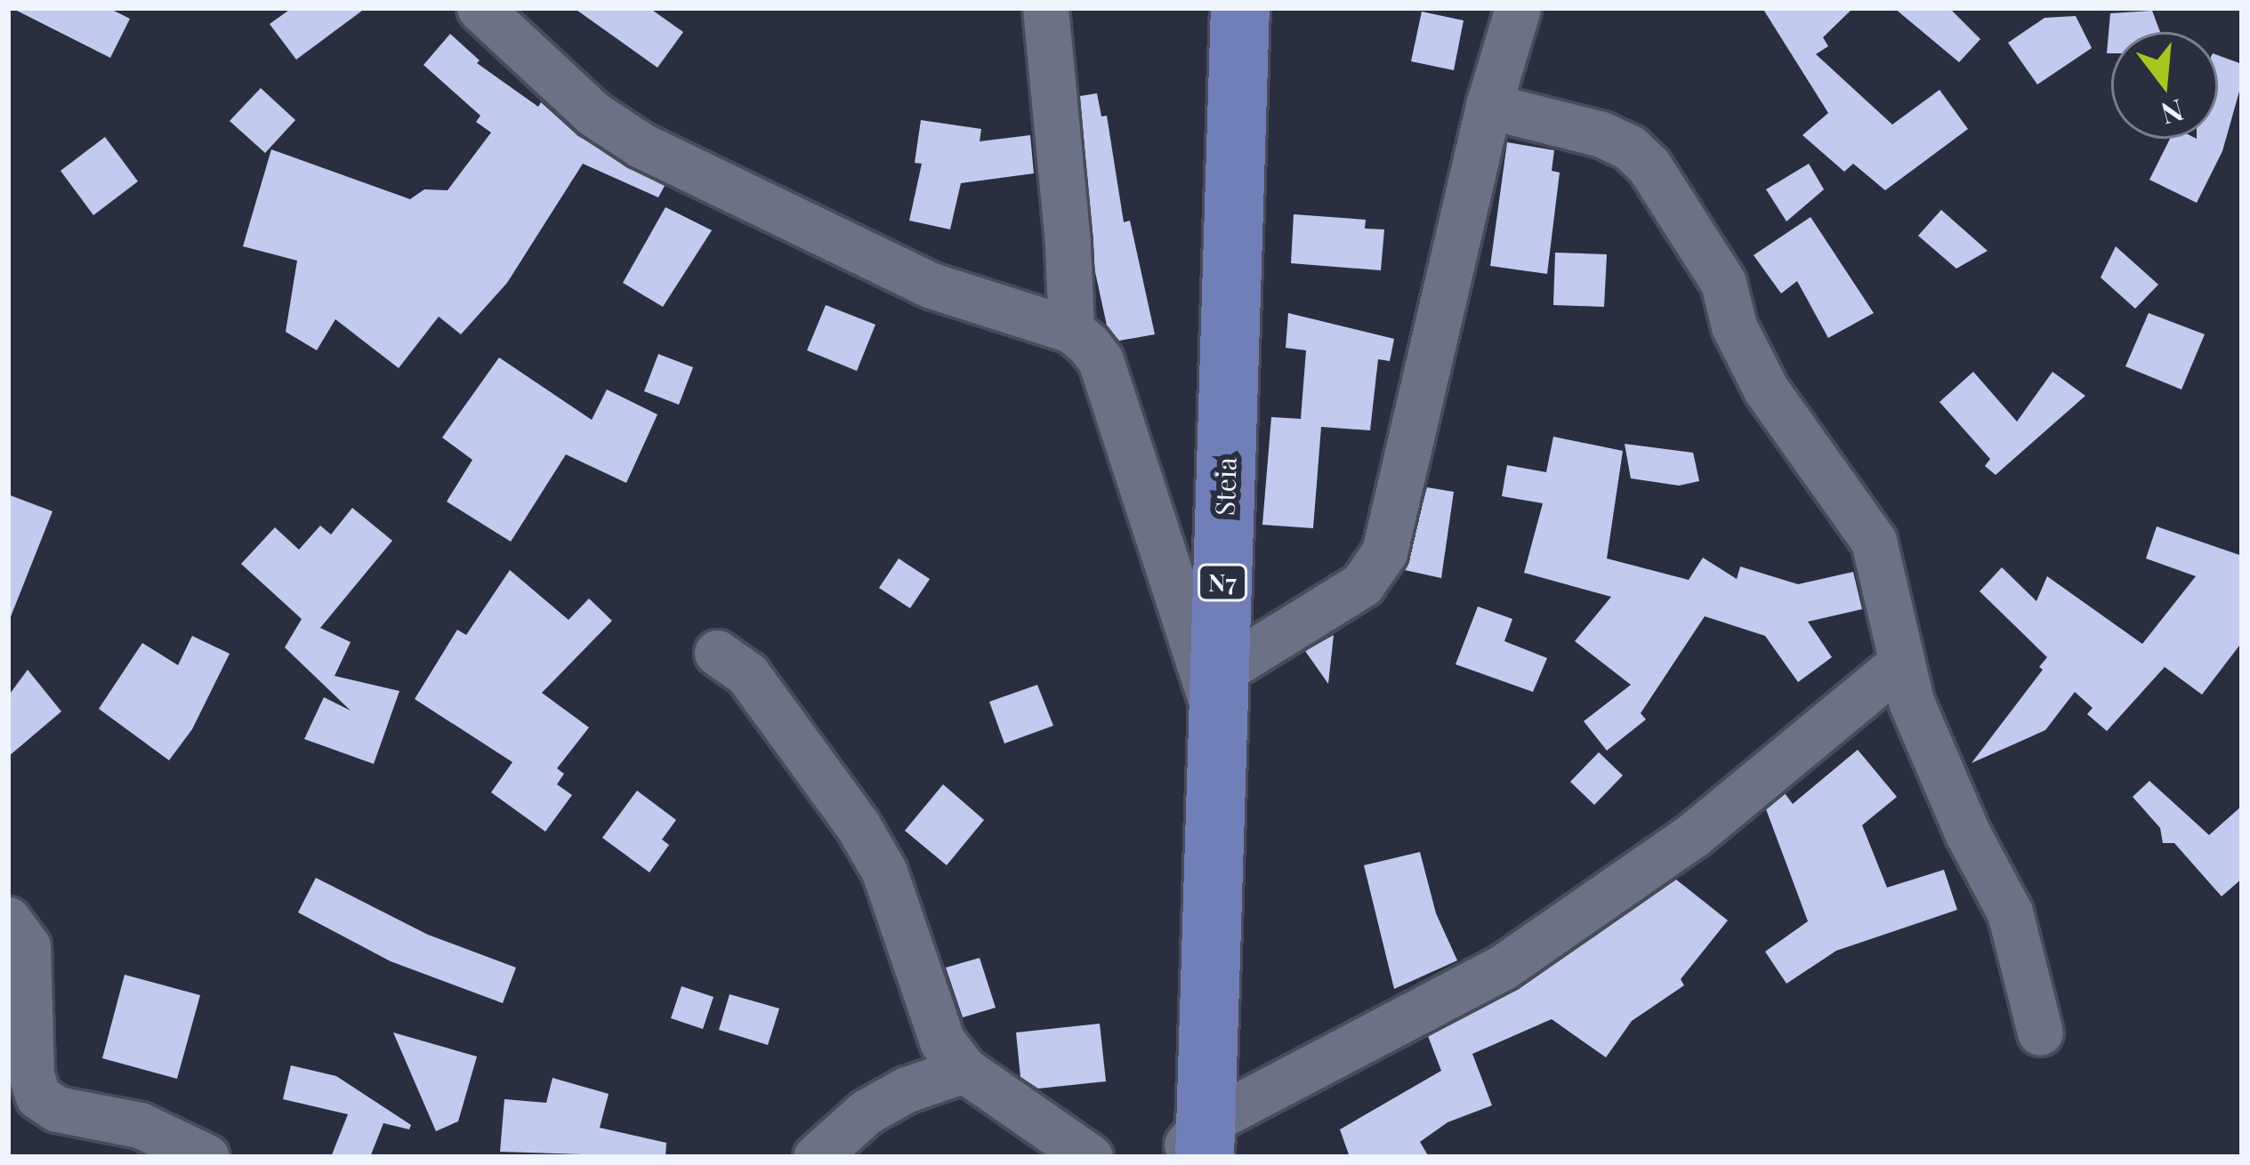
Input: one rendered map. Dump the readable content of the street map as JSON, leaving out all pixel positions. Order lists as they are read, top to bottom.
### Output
{
  "streets": {
    "main road": ["Steia", "N7"]
  },
  "north": "bottom"
}
